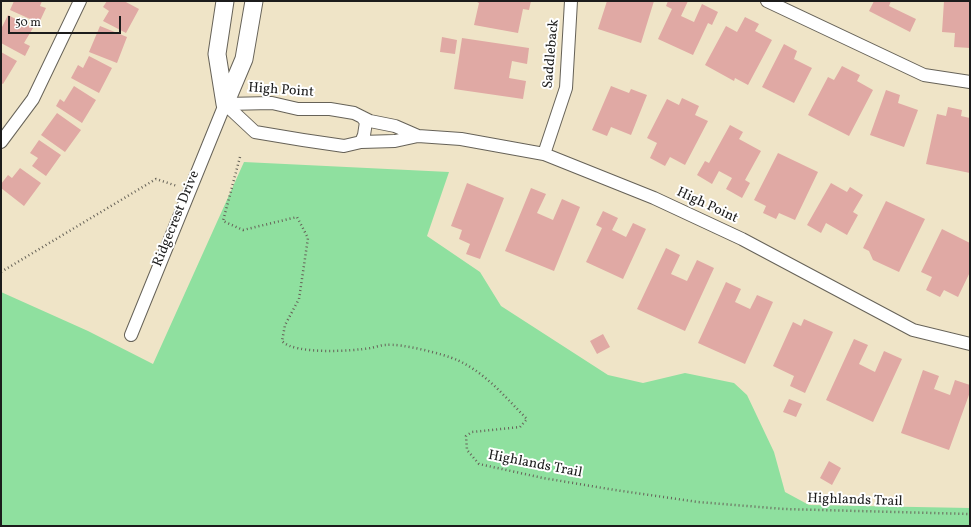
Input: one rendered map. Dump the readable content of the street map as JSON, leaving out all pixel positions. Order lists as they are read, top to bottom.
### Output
{
  "streets": {
    "street": ["Saddleback", "High Point", "Ridgecrest Drive"],
    "path": ["Highlands Trail"]
  },
  "crossings": [
    ["Saddleback", "High Point"],
    ["High Point", "Ridgecrest Drive"]
  ],
  "scale_bar": "50 m"
}
